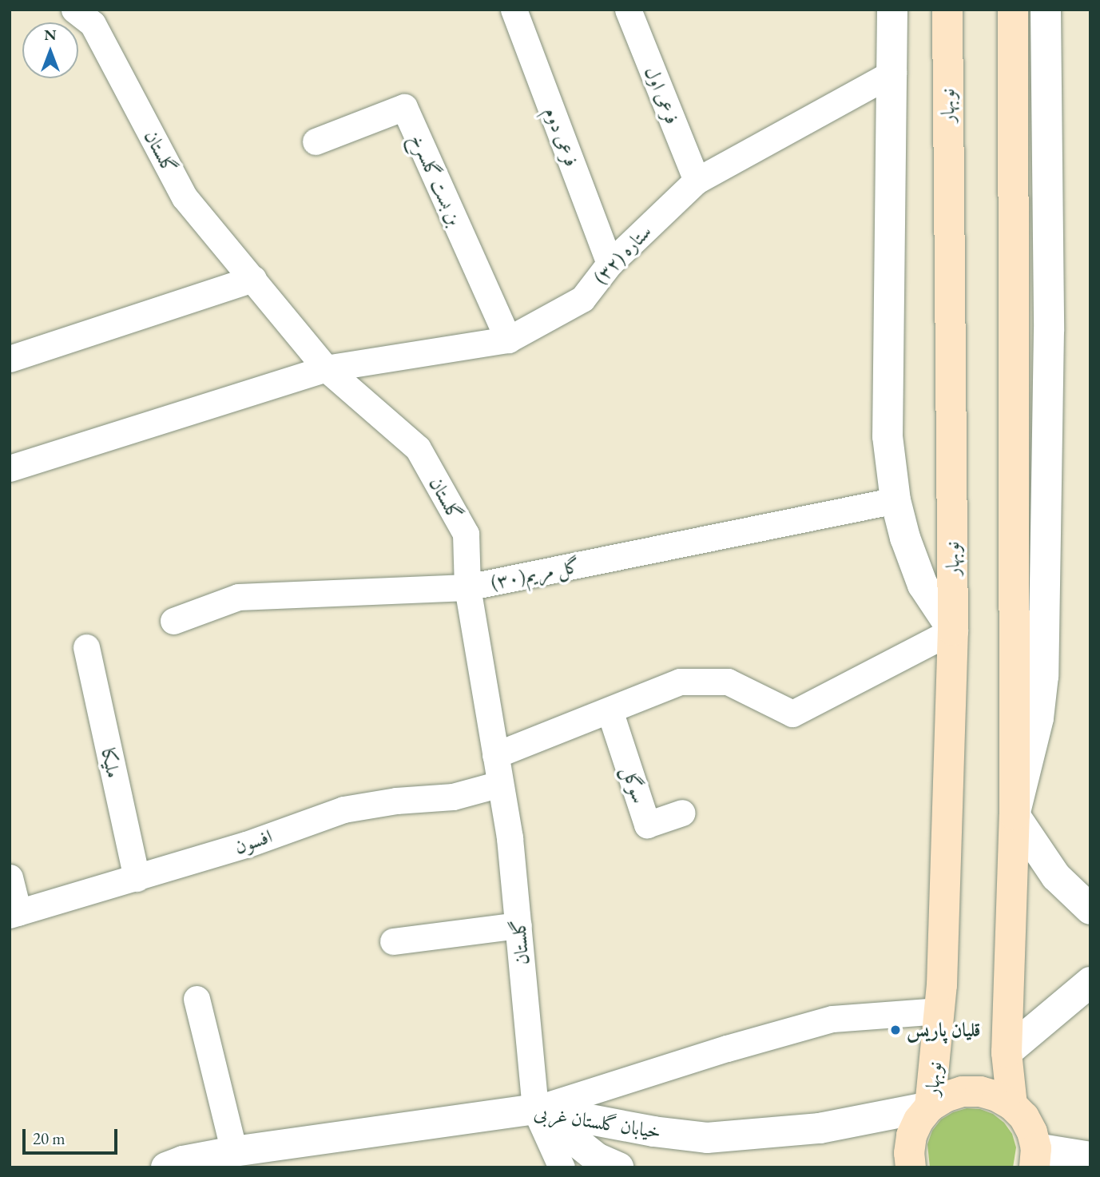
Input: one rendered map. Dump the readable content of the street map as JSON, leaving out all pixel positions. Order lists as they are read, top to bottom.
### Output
{
  "streets": {
    "main road": ["نوبهار"],
    "street": [
      "فرعی اول",
      "فرعی دوم",
      "گلستان",
      "بن بست گلسرخ",
      "ستاره (۳۲)",
      "گل مریم(۳۰)",
      "ملیکا",
      "سوگل",
      "افسون",
      "خیابان گلستان غربی"
    ]
  },
  "crossings": [
    ["فرعی اول", "ستاره (۳۲)"],
    ["نوبهار", "خیابان گلستان غربی"],
    ["فرعی دوم", "ستاره (۳۲)"],
    ["گلستان", "ستاره (۳۲)"],
    ["گلستان", "گل مریم(۳۰)"],
    ["گلستان", "افسون"],
    ["گلستان", "خیابان گلستان غربی"],
    ["بن بست گلسرخ", "ستاره (۳۲)"],
    ["ملیکا", "افسون"]
  ],
  "places": ["قلیان پاریس"],
  "scale_bar": "20 m",
  "north": "top"
}
